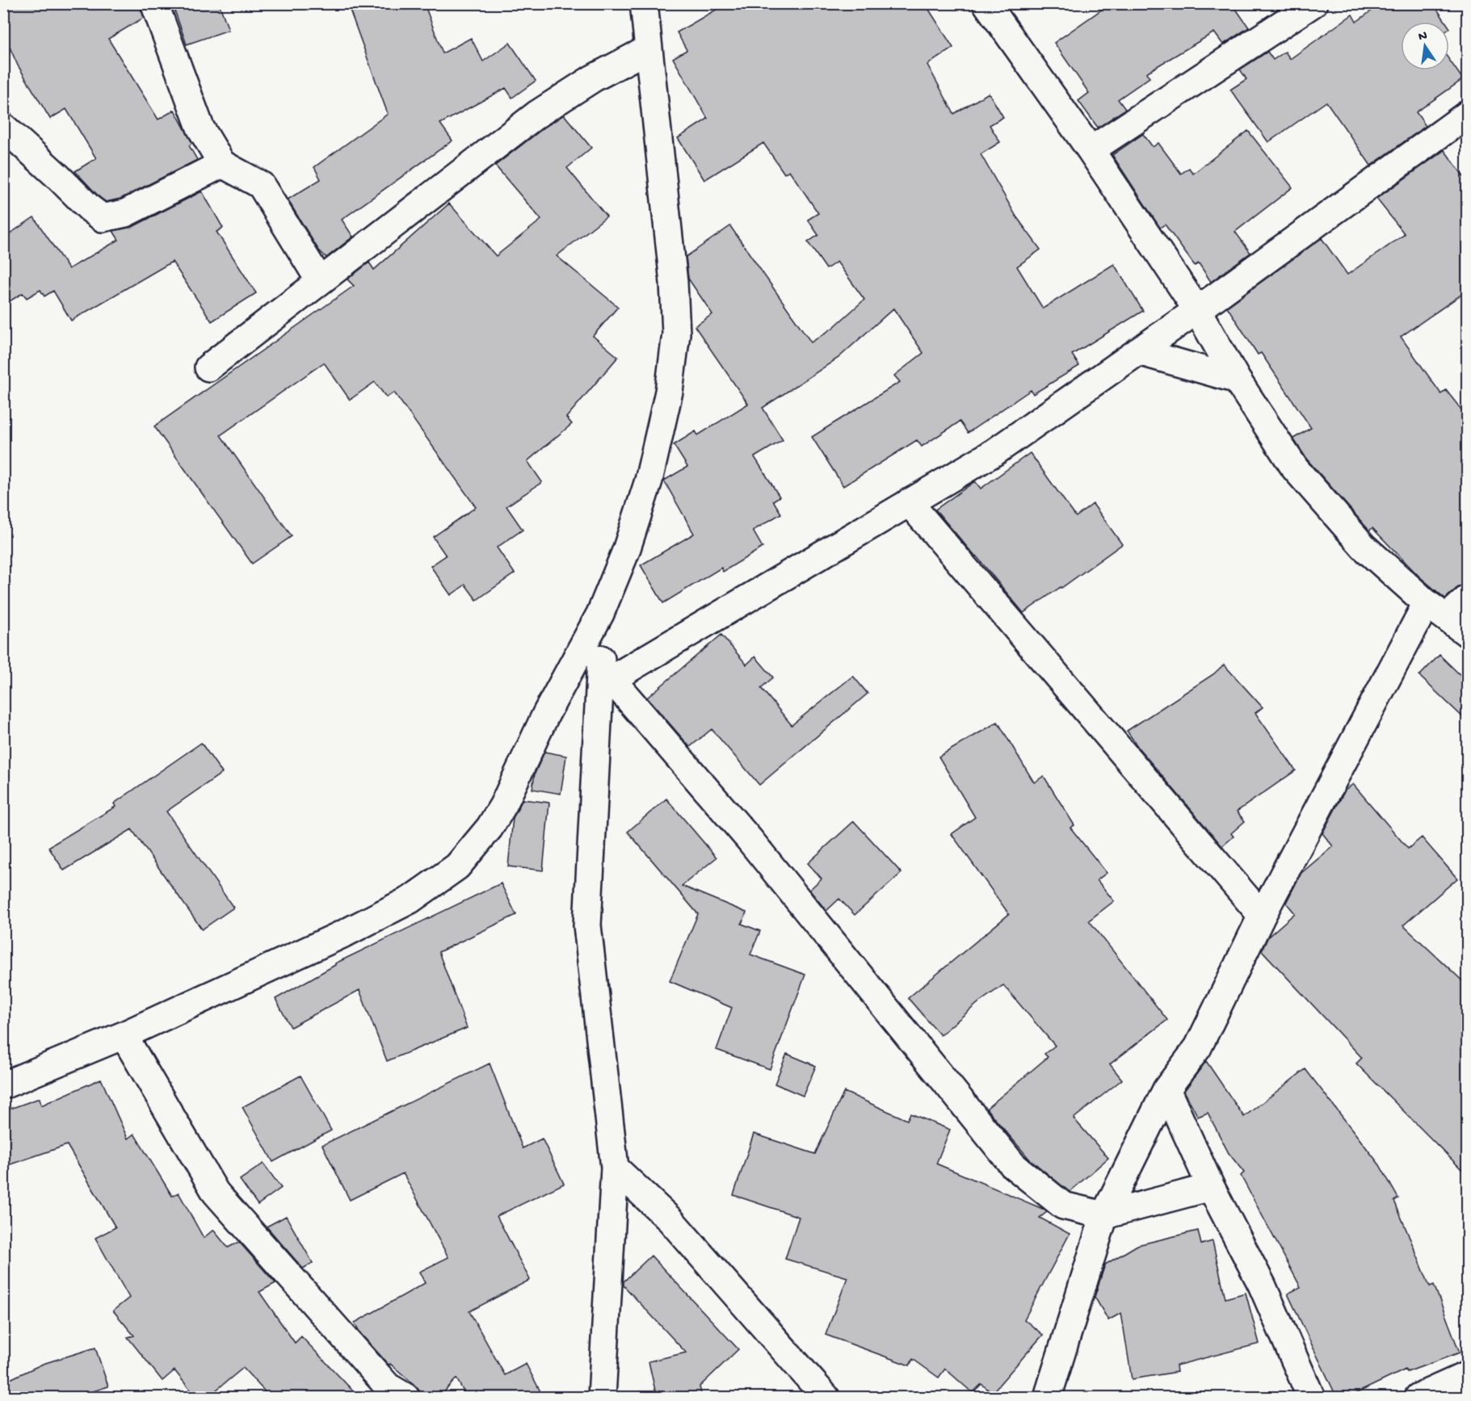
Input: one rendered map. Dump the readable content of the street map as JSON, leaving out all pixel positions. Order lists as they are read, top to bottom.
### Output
{
  "north": "top"
}
